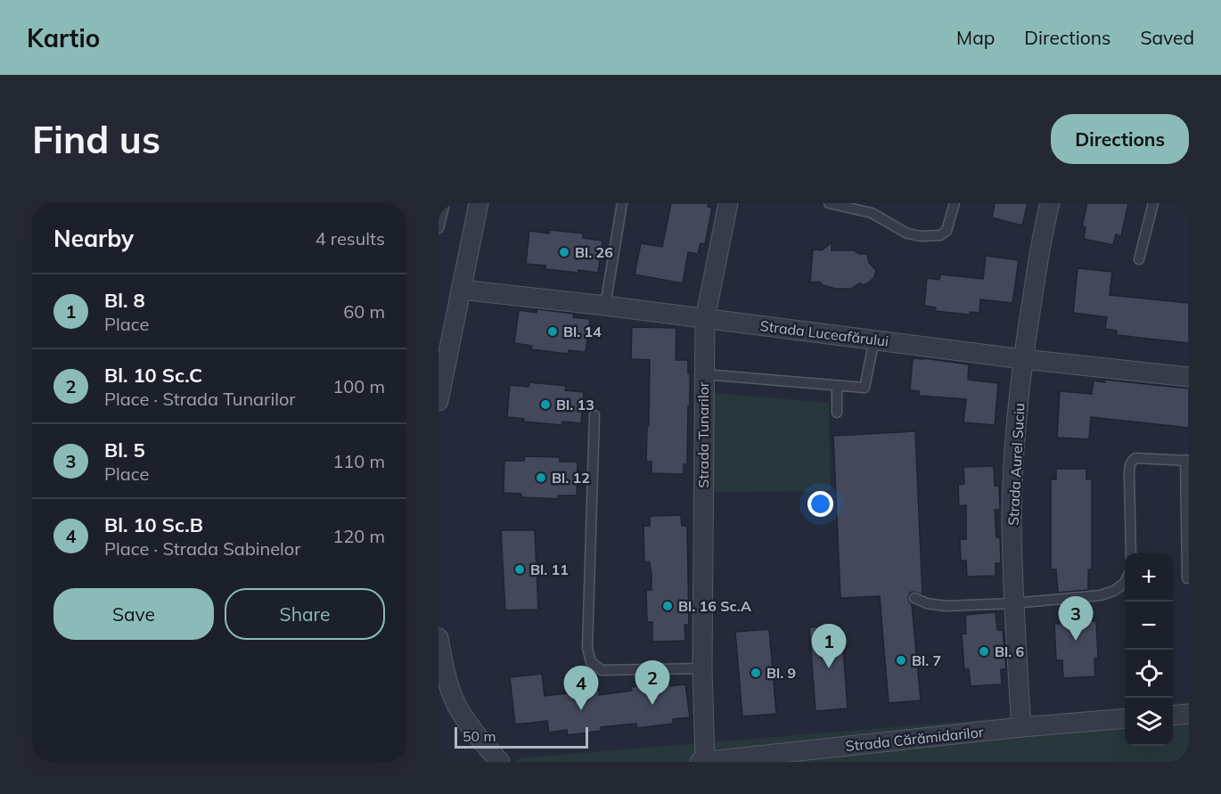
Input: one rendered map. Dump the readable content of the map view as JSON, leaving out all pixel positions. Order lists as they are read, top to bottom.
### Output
{
  "streets": {
    "street": [
      "Strada Luceafărului",
      "Strada Tunarilor",
      "Strada Aurel Suciu",
      "Strada Cărămidarilor"
    ]
  },
  "crossings": [
    ["Strada Luceafărului", "Strada Tunarilor"],
    ["Strada Luceafărului", "Strada Aurel Suciu"],
    ["Strada Tunarilor", "Strada Cărămidarilor"],
    ["Strada Aurel Suciu", "Strada Cărămidarilor"]
  ],
  "places": [
    "Bl. 26",
    "Bl. 14",
    "Bl. 13",
    "Bl. 12",
    "Bl. 11",
    "Bl. 16 Sc.A",
    "Bl. 6",
    "Bl. 7",
    "Bl. 9"
  ],
  "scale_bar": "50 m",
  "page": {
    "header": "Kartio",
    "nav": ["Map", "Directions", "Saved"],
    "buttons": [
      "Directions",
      ["Save", "Share"]
    ],
    "title": "Find us",
    "heading": ["Nearby", "4 results"],
    "list": [
      {
        "mark": "1",
        "name": "Bl. 8",
        "note": "Place",
        "value": "60 m"
      },
      {
        "mark": "2",
        "name": "Bl. 10 Sc.C",
        "note": "Place · Strada Tunarilor",
        "value": "100 m"
      },
      {
        "mark": "3",
        "name": "Bl. 5",
        "note": "Place",
        "value": "110 m"
      },
      {
        "mark": "4",
        "name": "Bl. 10 Sc.B",
        "note": "Place · Strada Sabinelor",
        "value": "120 m"
      }
    ],
    "map_buttons": ["+", "−"],
    "pins": [
      "3",
      "1",
      "2",
      "4"
    ],
    "scale": "50 m"
  }
}
